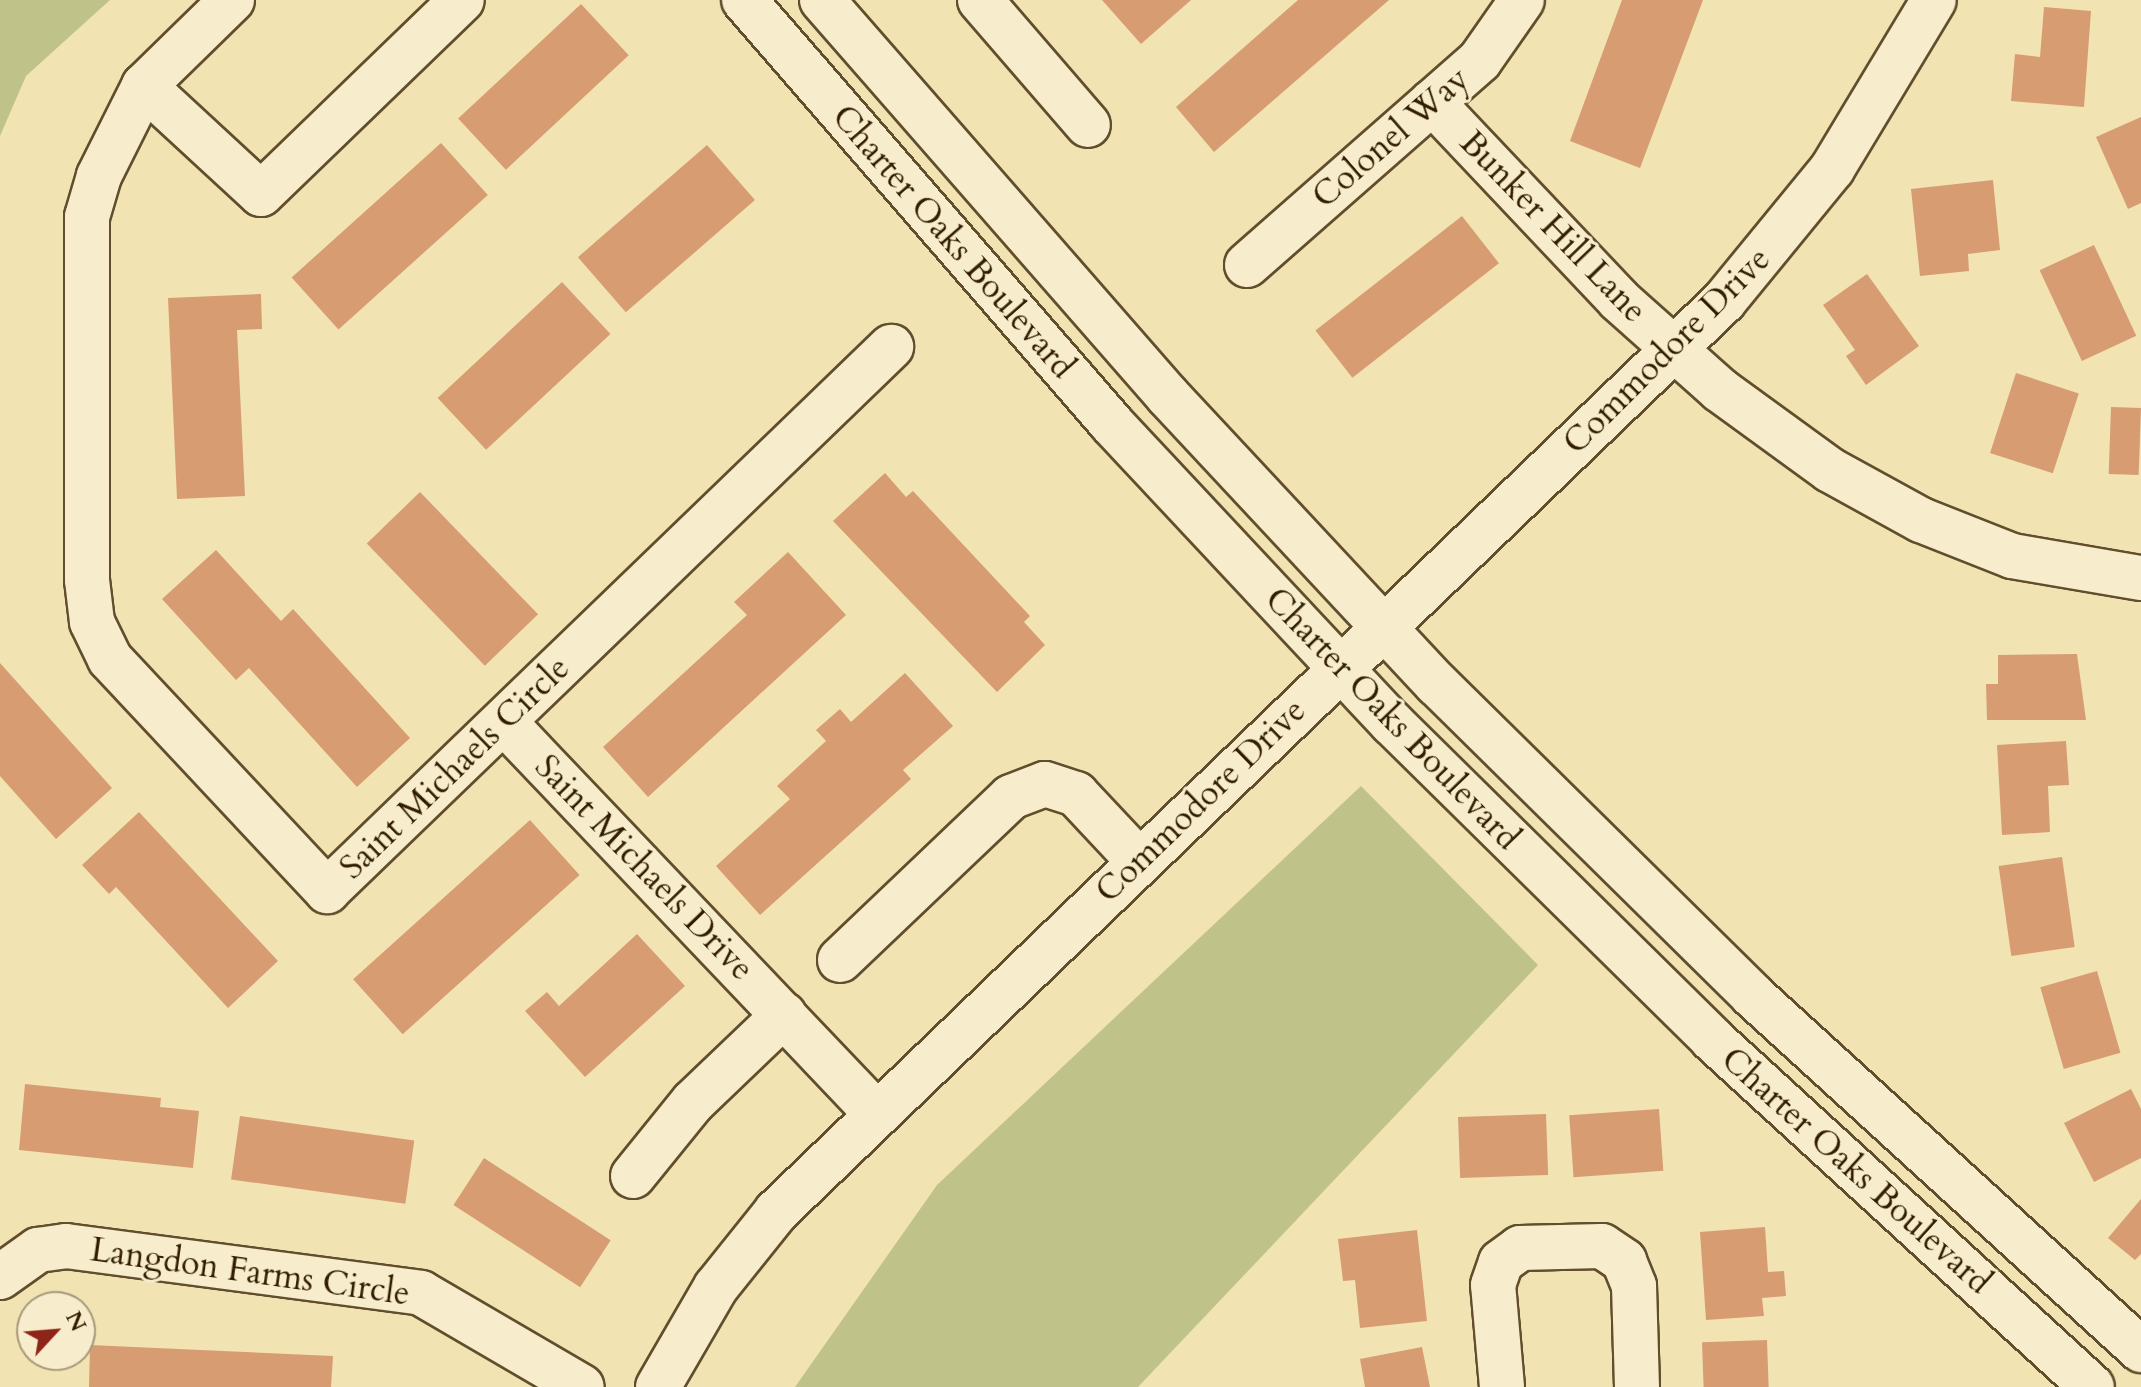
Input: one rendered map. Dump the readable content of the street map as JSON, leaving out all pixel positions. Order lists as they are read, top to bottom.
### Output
{
  "streets": {
    "street": [
      "Colonel Way",
      "Bunker Hill Lane",
      "Charter Oaks Boulevard",
      "Commodore Drive",
      "Saint Michaels Circle",
      "Saint Michaels Drive",
      "Langdon Farms Circle"
    ]
  },
  "crossings": [
    ["Colonel Way", "Bunker Hill Lane"],
    ["Bunker Hill Lane", "Commodore Drive"],
    ["Charter Oaks Boulevard", "Commodore Drive"],
    ["Commodore Drive", "Saint Michaels Drive"],
    ["Saint Michaels Circle", "Saint Michaels Drive"]
  ],
  "north": "top right"
}
